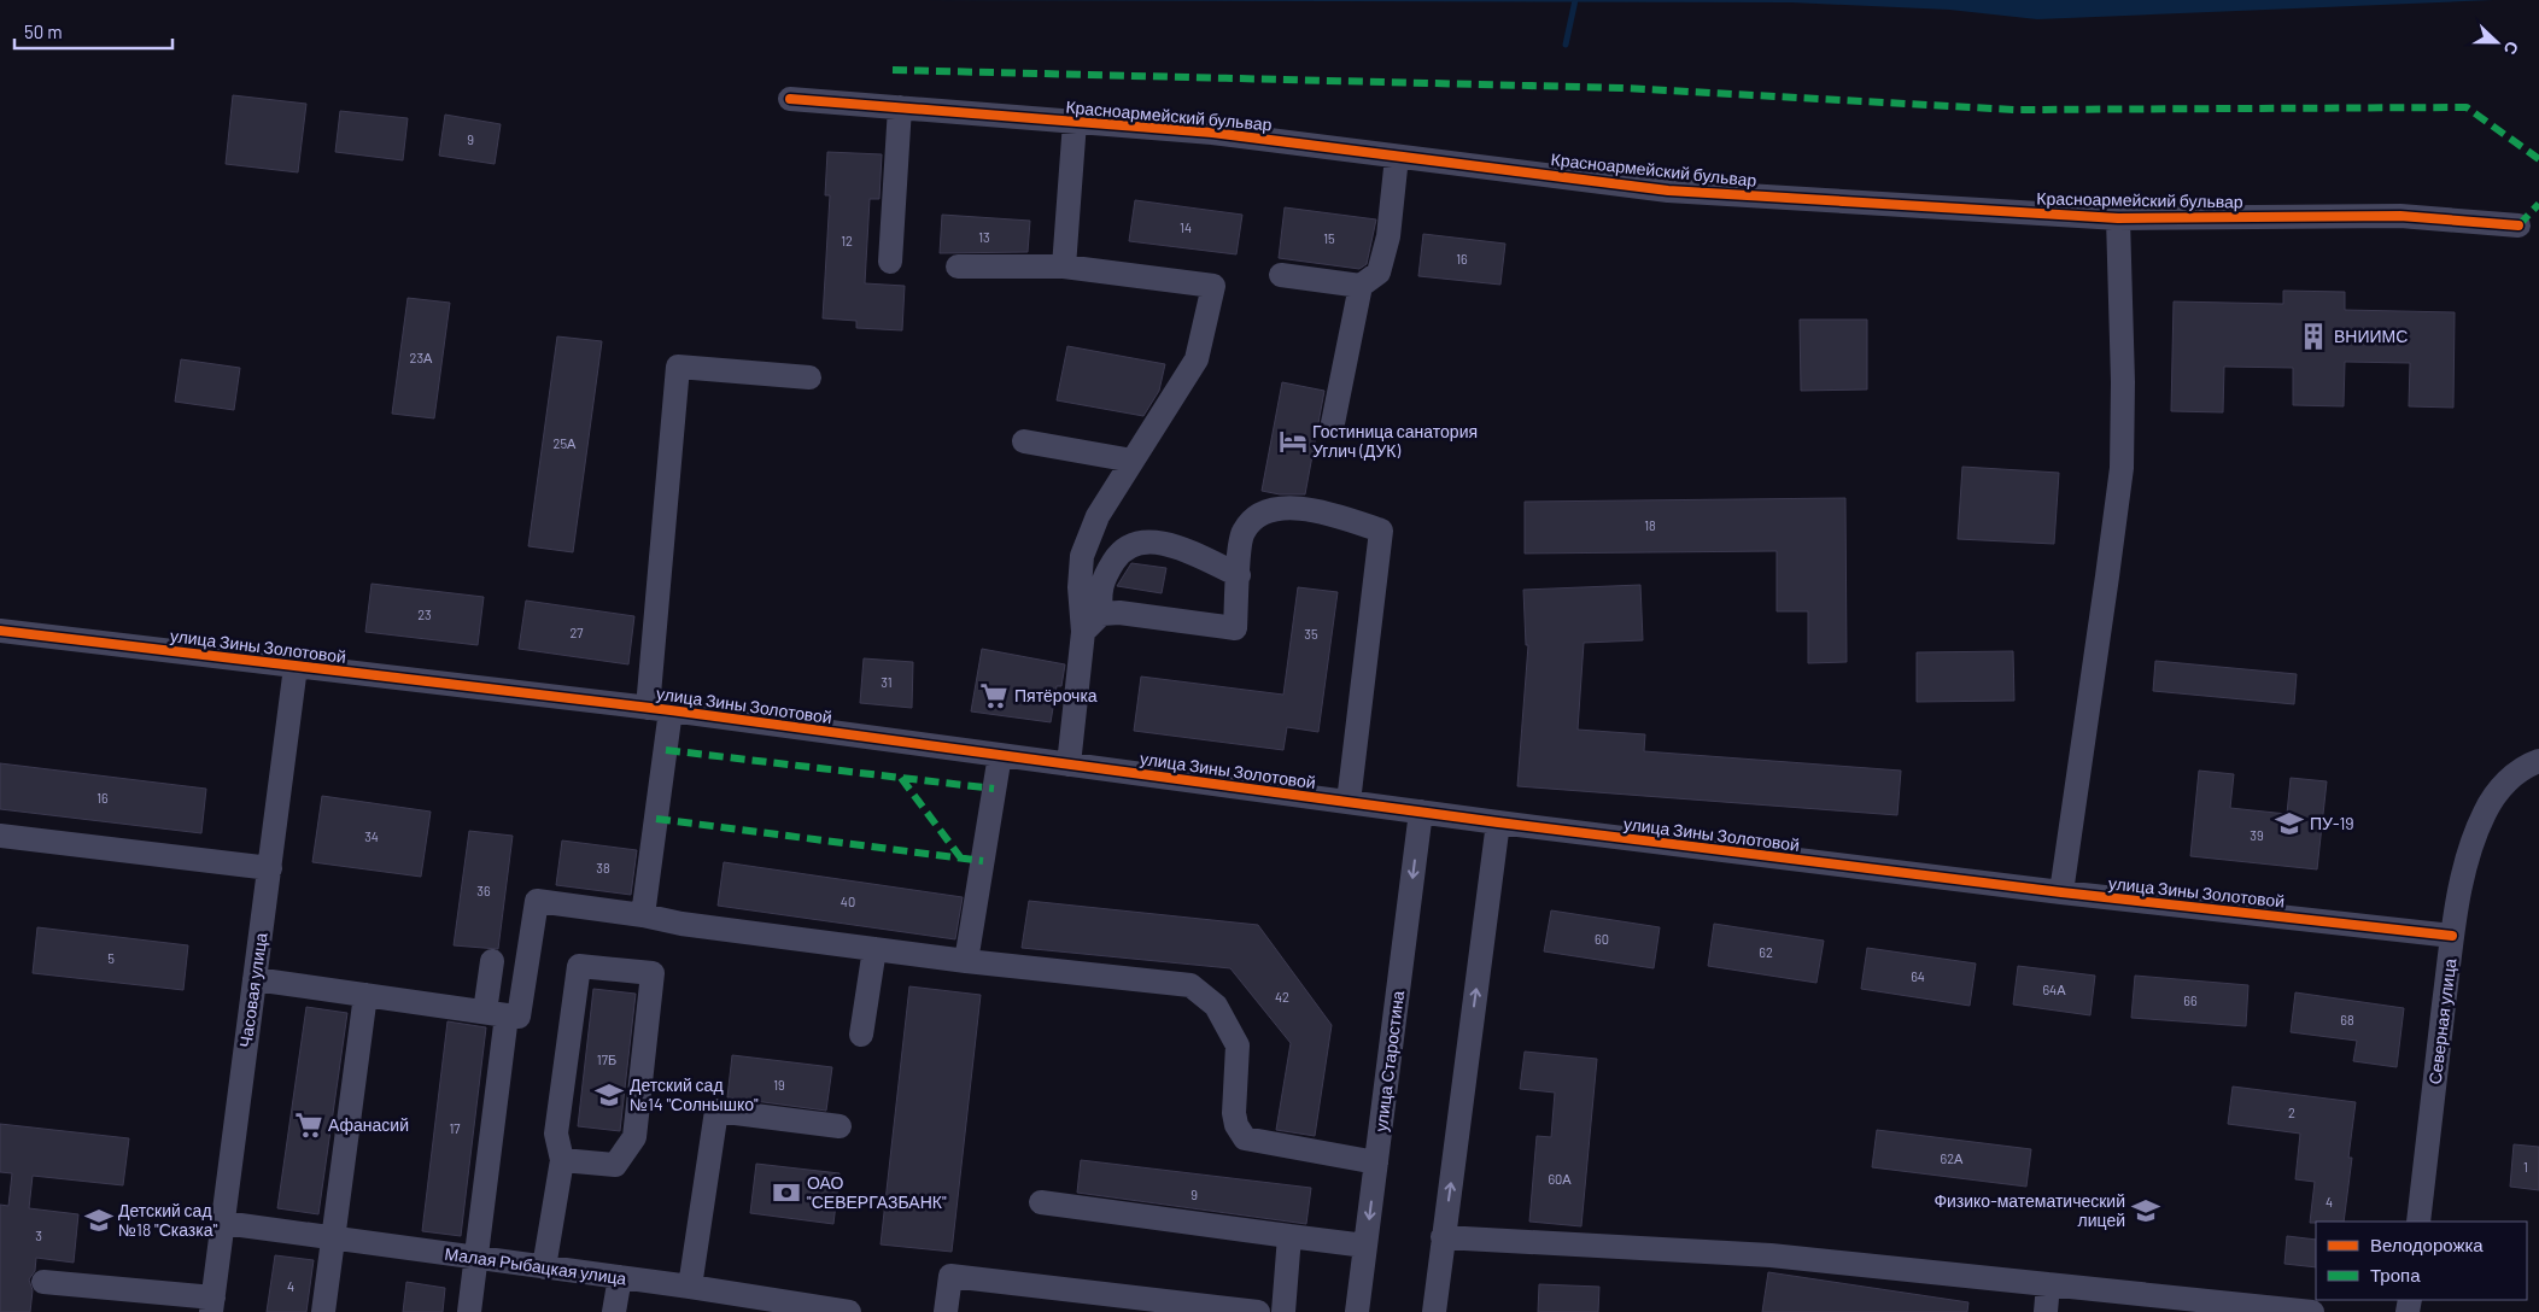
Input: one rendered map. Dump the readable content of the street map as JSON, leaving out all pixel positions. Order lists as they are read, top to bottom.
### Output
{
  "streets": {
    "street": [
      "Красноармейский бульвар",
      "улица Зины Золотовой",
      "Часовая улица",
      "Северная улица",
      "улица Старостина",
      "Малая Рыбацкая улица"
    ]
  },
  "crossings": [
    ["улица Зины Золотовой", "Часовая улица"],
    ["улица Зины Золотовой", "Северная улица"],
    ["улица Зины Золотовой", "улица Старостина"],
    ["Часовая улица", "Малая Рыбацкая улица"]
  ],
  "places": {
    "building": ["ВНИИМС"],
    "hotel": ["Гостиница санатория Углич (ДУК)"],
    "supermarket": ["Пятёрочка", "Афанасий"],
    "school or university": [
      "ПУ-19",
      "Детский сад №14 \"Солнышко\"",
      "Физико-математический лицей",
      "Детский сад №18 \"Сказка\""
    ],
    "bank": ["ОАО \"СЕВЕРГАЗБАНК\""]
  },
  "house_numbers": [
    "9",
    "14",
    "13",
    "15",
    "12",
    "16",
    "23А",
    "25А",
    "18",
    "23",
    "27",
    "35",
    "31",
    "16",
    "39",
    "34",
    "38",
    "36",
    "40",
    "60",
    "62",
    "5",
    "64",
    "64А",
    "42",
    "66",
    "68",
    "17Б",
    "19",
    "2",
    "17",
    "62А",
    "1",
    "60А",
    "9",
    "4",
    "3",
    "4"
  ],
  "legend": ["Велодорожка", "Тропа"],
  "scale_bar": "50 m",
  "north": "right"
}
